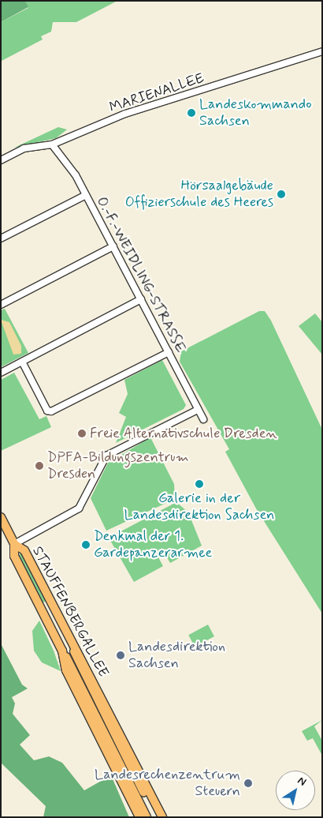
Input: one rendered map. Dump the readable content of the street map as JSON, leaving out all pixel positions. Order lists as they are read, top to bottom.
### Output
{
  "streets": {
    "main road": ["STAUFFENBERGALLEE"],
    "street": ["MARIENALLEE", "O.-F.-WEIDLING-STRASSE"]
  },
  "crossings": [
    ["MARIENALLEE", "O.-F.-WEIDLING-STRASSE"]
  ],
  "places": [
    "Landeskommando Sachsen",
    "Hörsaalgebäude Offizierschule des Heeres",
    "Freie Alternativschule Dresden",
    "DPFA-Bildungszentrum Dresden",
    "Galerie in der Landesdirektion Sachsen",
    "Denkmal der 1. Gardepanzerarmee",
    "Landesdirektion Sachsen",
    "Landesrechenzentrum Steuern"
  ],
  "north": "top right"
}
